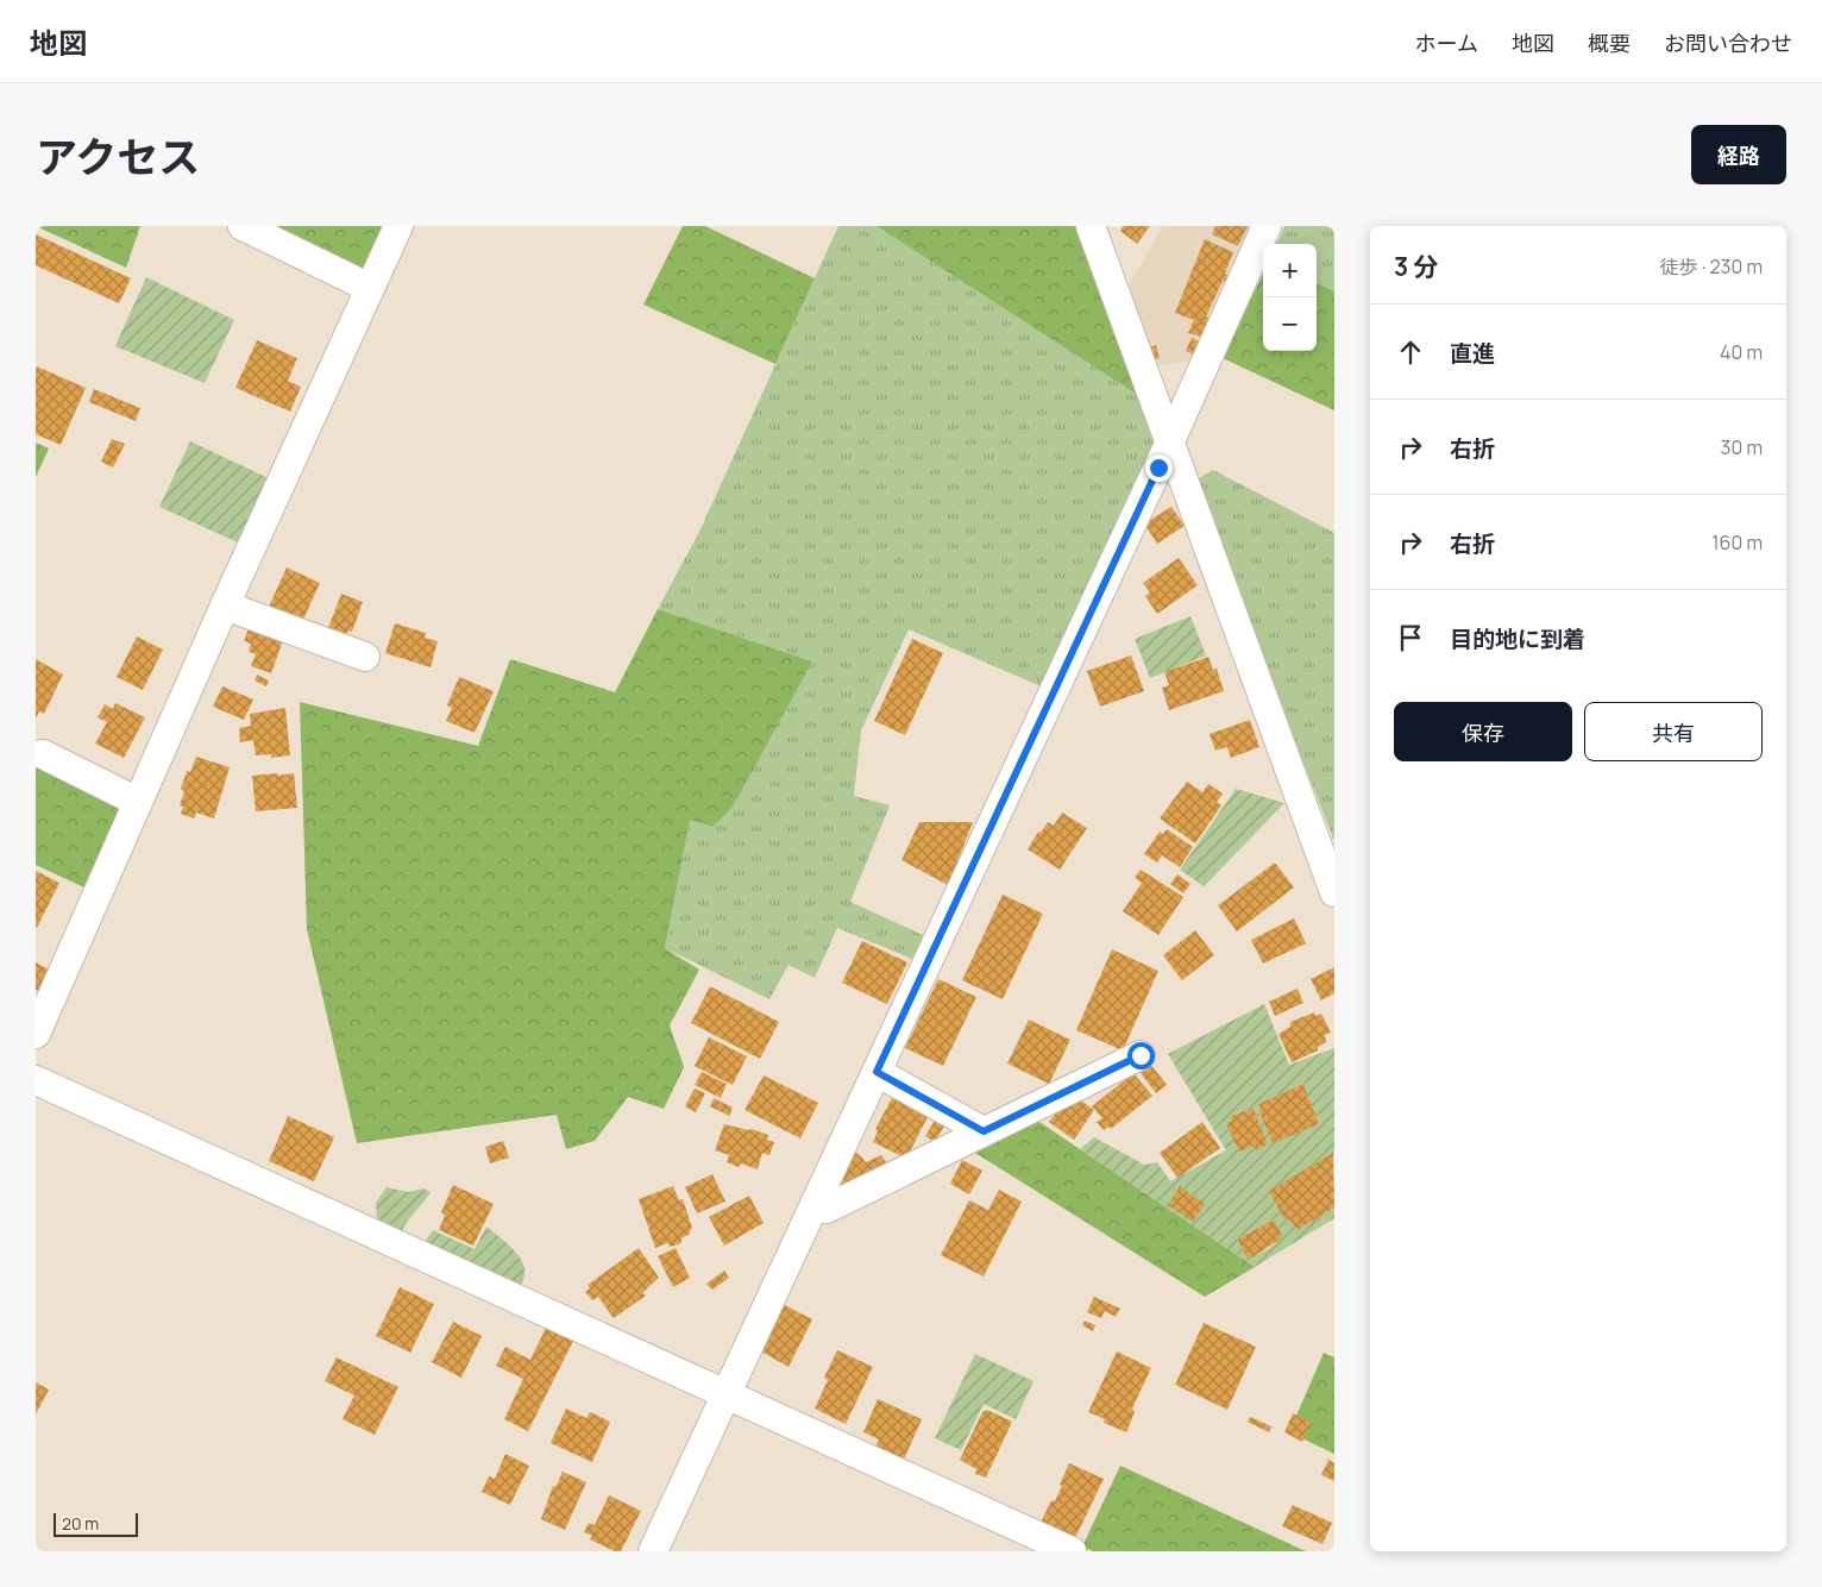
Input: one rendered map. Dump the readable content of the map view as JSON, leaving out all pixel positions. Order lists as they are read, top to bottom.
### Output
{
  "scale_bar": "20 m",
  "page": {
    "header": "地図",
    "nav": [
      "ホーム",
      "地図",
      "概要",
      "お問い合わせ"
    ],
    "title": "アクセス",
    "buttons": [
      "経路",
      ["保存", "共有"]
    ],
    "heading": ["3 分", "徒歩 · 230 m"],
    "map_buttons": ["+", "−"],
    "list": [
      ["直進", "40 m"],
      ["右折", "30 m"],
      ["右折", "160 m"],
      "目的地に到着"
    ],
    "scale": "20 m"
  }
}
